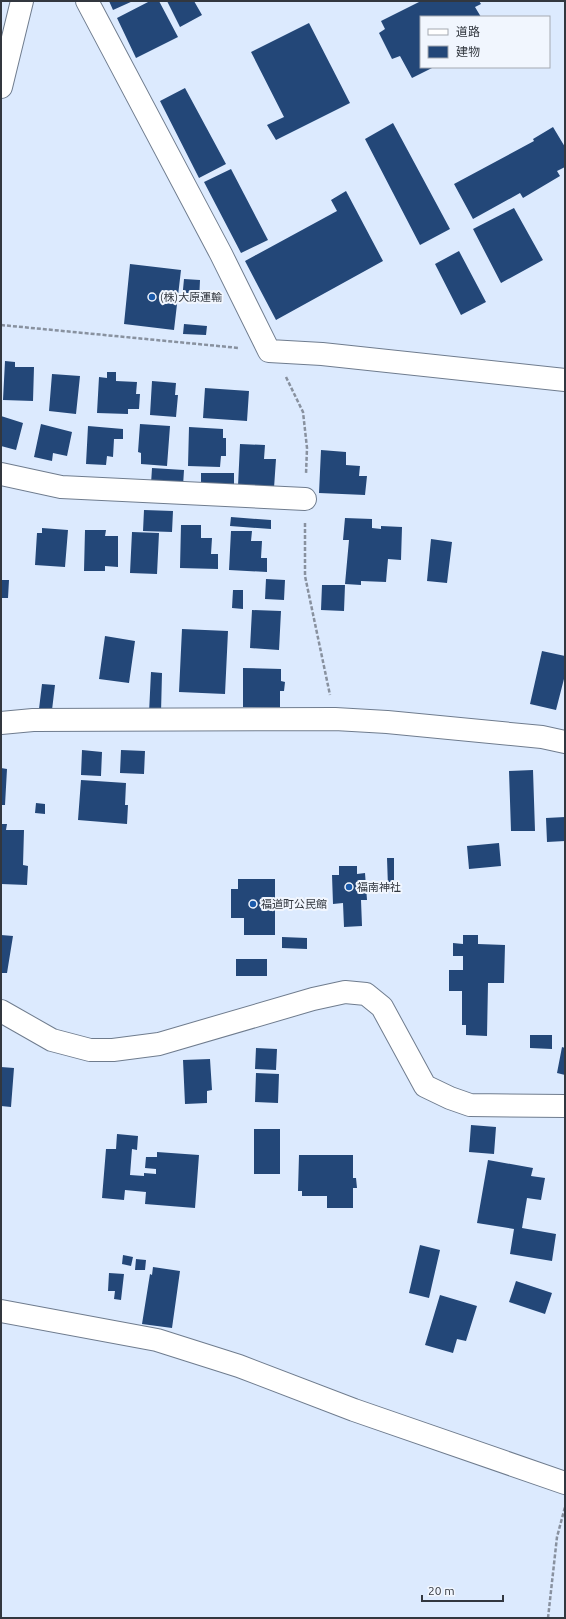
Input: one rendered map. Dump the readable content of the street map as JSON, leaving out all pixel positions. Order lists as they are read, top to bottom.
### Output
{
  "places": ["(株)大原運輸", "福南神社", "福道町公民館"],
  "legend": ["道路", "建物"],
  "scale_bar": "20 m"
}
